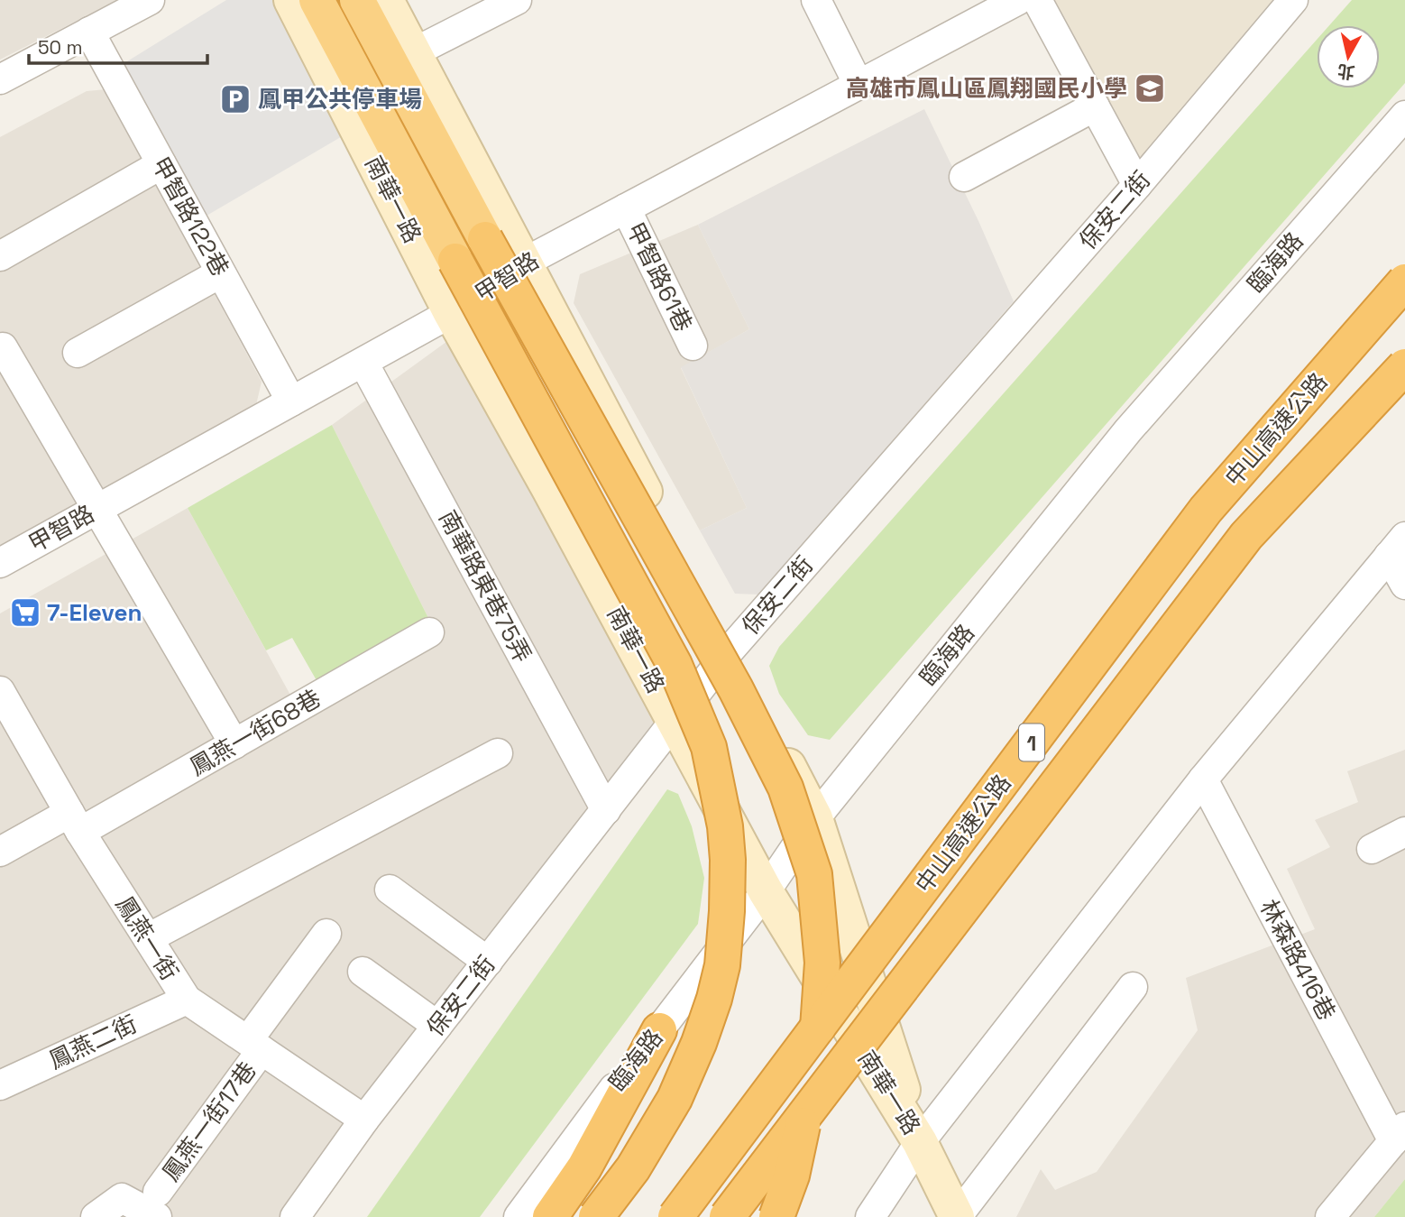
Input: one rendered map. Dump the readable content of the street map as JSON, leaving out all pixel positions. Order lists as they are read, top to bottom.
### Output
{
  "streets": {
    "highway": ["中山高速公路", "1"],
    "main road": ["南華一路"],
    "street": [
      "保安二街",
      "甲智路122巷",
      "臨海路",
      "甲智路",
      "甲智路61巷",
      "南華路東巷75弄",
      "鳳燕一街68巷",
      "鳳燕一街",
      "林森路416巷",
      "鳳燕二街",
      "鳳燕一街17巷"
    ]
  },
  "crossings": [
    ["南華一路", "保安二街"],
    ["南華一路", "臨海路"],
    ["南華一路", "甲智路"],
    ["保安二街", "南華路東巷75弄"],
    ["保安二街", "鳳燕一街"],
    ["甲智路122巷", "甲智路"],
    ["甲智路", "甲智路61巷"],
    ["甲智路", "南華路東巷75弄"],
    ["鳳燕一街68巷", "鳳燕一街"],
    ["鳳燕一街", "鳳燕二街"],
    ["鳳燕一街", "鳳燕一街17巷"]
  ],
  "places": {
    "school or university": ["高雄市鳳山區鳳翔國民小學"],
    "parking": ["鳳甲公共停車場"],
    "supermarket": ["7-Eleven"]
  },
  "scale_bar": "50 m",
  "north": "bottom"
}
